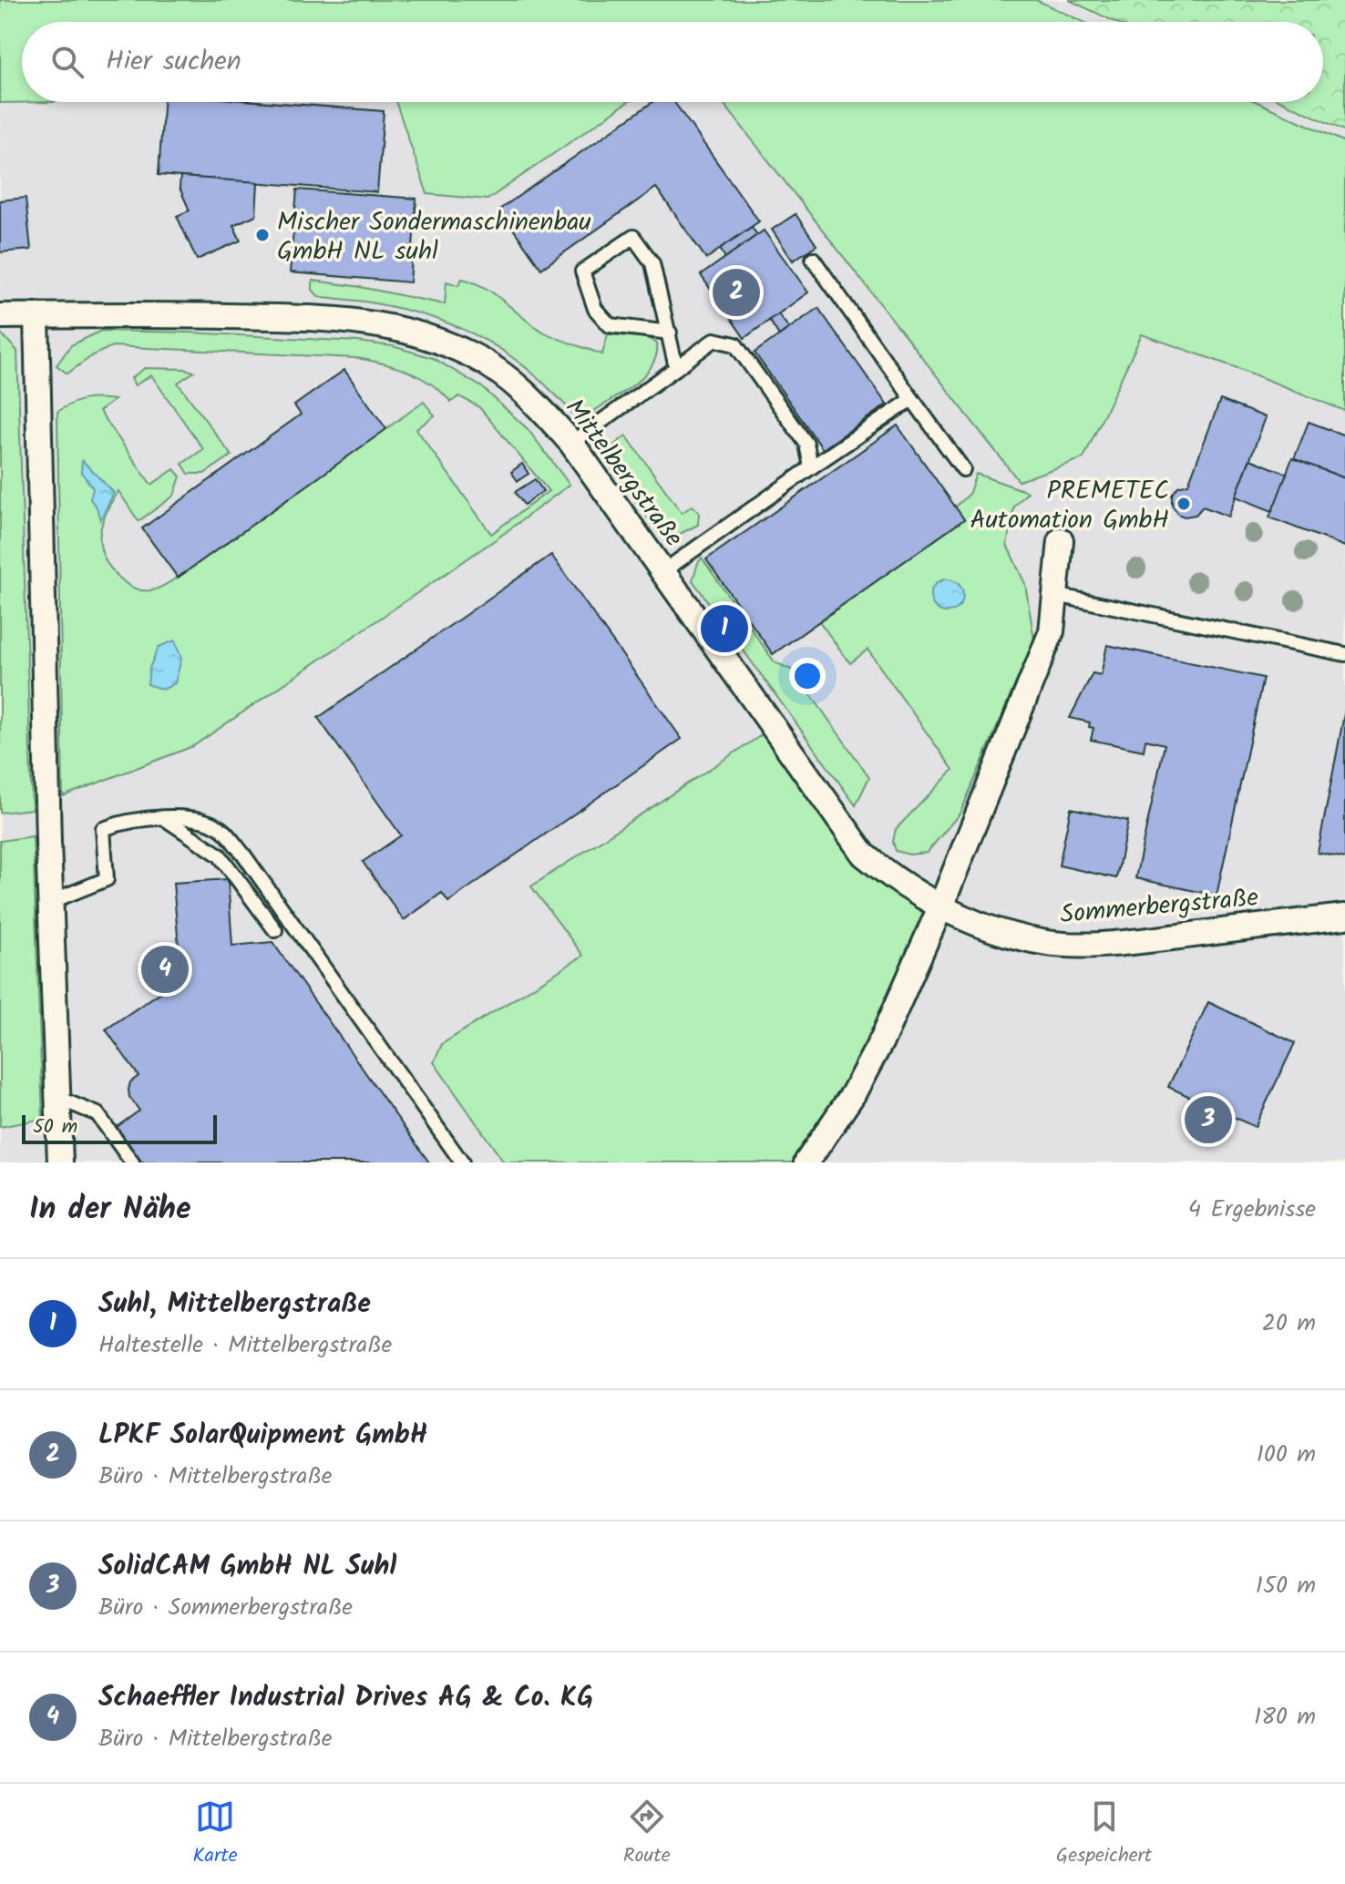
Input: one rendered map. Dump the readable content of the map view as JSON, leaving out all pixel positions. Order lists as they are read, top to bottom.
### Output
{
  "streets": {
    "street": ["Mittelbergstraße", "Sommerbergstraße"]
  },
  "crossings": [
    ["Mittelbergstraße", "Sommerbergstraße"]
  ],
  "places": ["Mischer Sondermaschinenbau GmbH NL suhl", "PREMETEC Automation GmbH"],
  "scale_bar": "50 m",
  "page": {
    "search": "Hier suchen",
    "pins": [
      "2",
      "1",
      "4",
      "3"
    ],
    "scale": "50 m",
    "heading": ["In der Nähe", "4 Ergebnisse"],
    "list": [
      {
        "mark": "1",
        "name": "Suhl, Mittelbergstraße",
        "note": "Haltestelle · Mittelbergstraße",
        "value": "20 m"
      },
      {
        "mark": "2",
        "name": "LPKF SolarQuipment GmbH",
        "note": "Büro · Mittelbergstraße",
        "value": "100 m"
      },
      {
        "mark": "3",
        "name": "SolidCAM GmbH NL Suhl",
        "note": "Büro · Sommerbergstraße",
        "value": "150 m"
      },
      {
        "mark": "4",
        "name": "Schaeffler Industrial Drives AG & Co. KG",
        "note": "Büro · Mittelbergstraße",
        "value": "180 m"
      }
    ],
    "nav": ["Karte", "Route", "Gespeichert"]
  }
}
